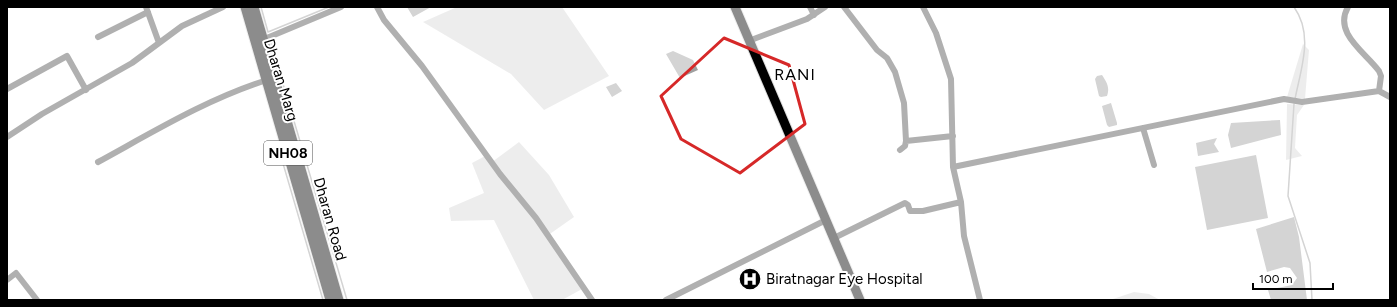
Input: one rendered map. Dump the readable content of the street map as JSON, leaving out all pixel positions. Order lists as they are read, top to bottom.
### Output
{
  "streets": {
    "main road": ["Dharan Marg", "NH08", "Dharan Road"]
  },
  "districts": ["RANI"],
  "places": {
    "hospital": ["Biratnagar Eye Hospital"]
  },
  "scale_bar": "100 m"
}
